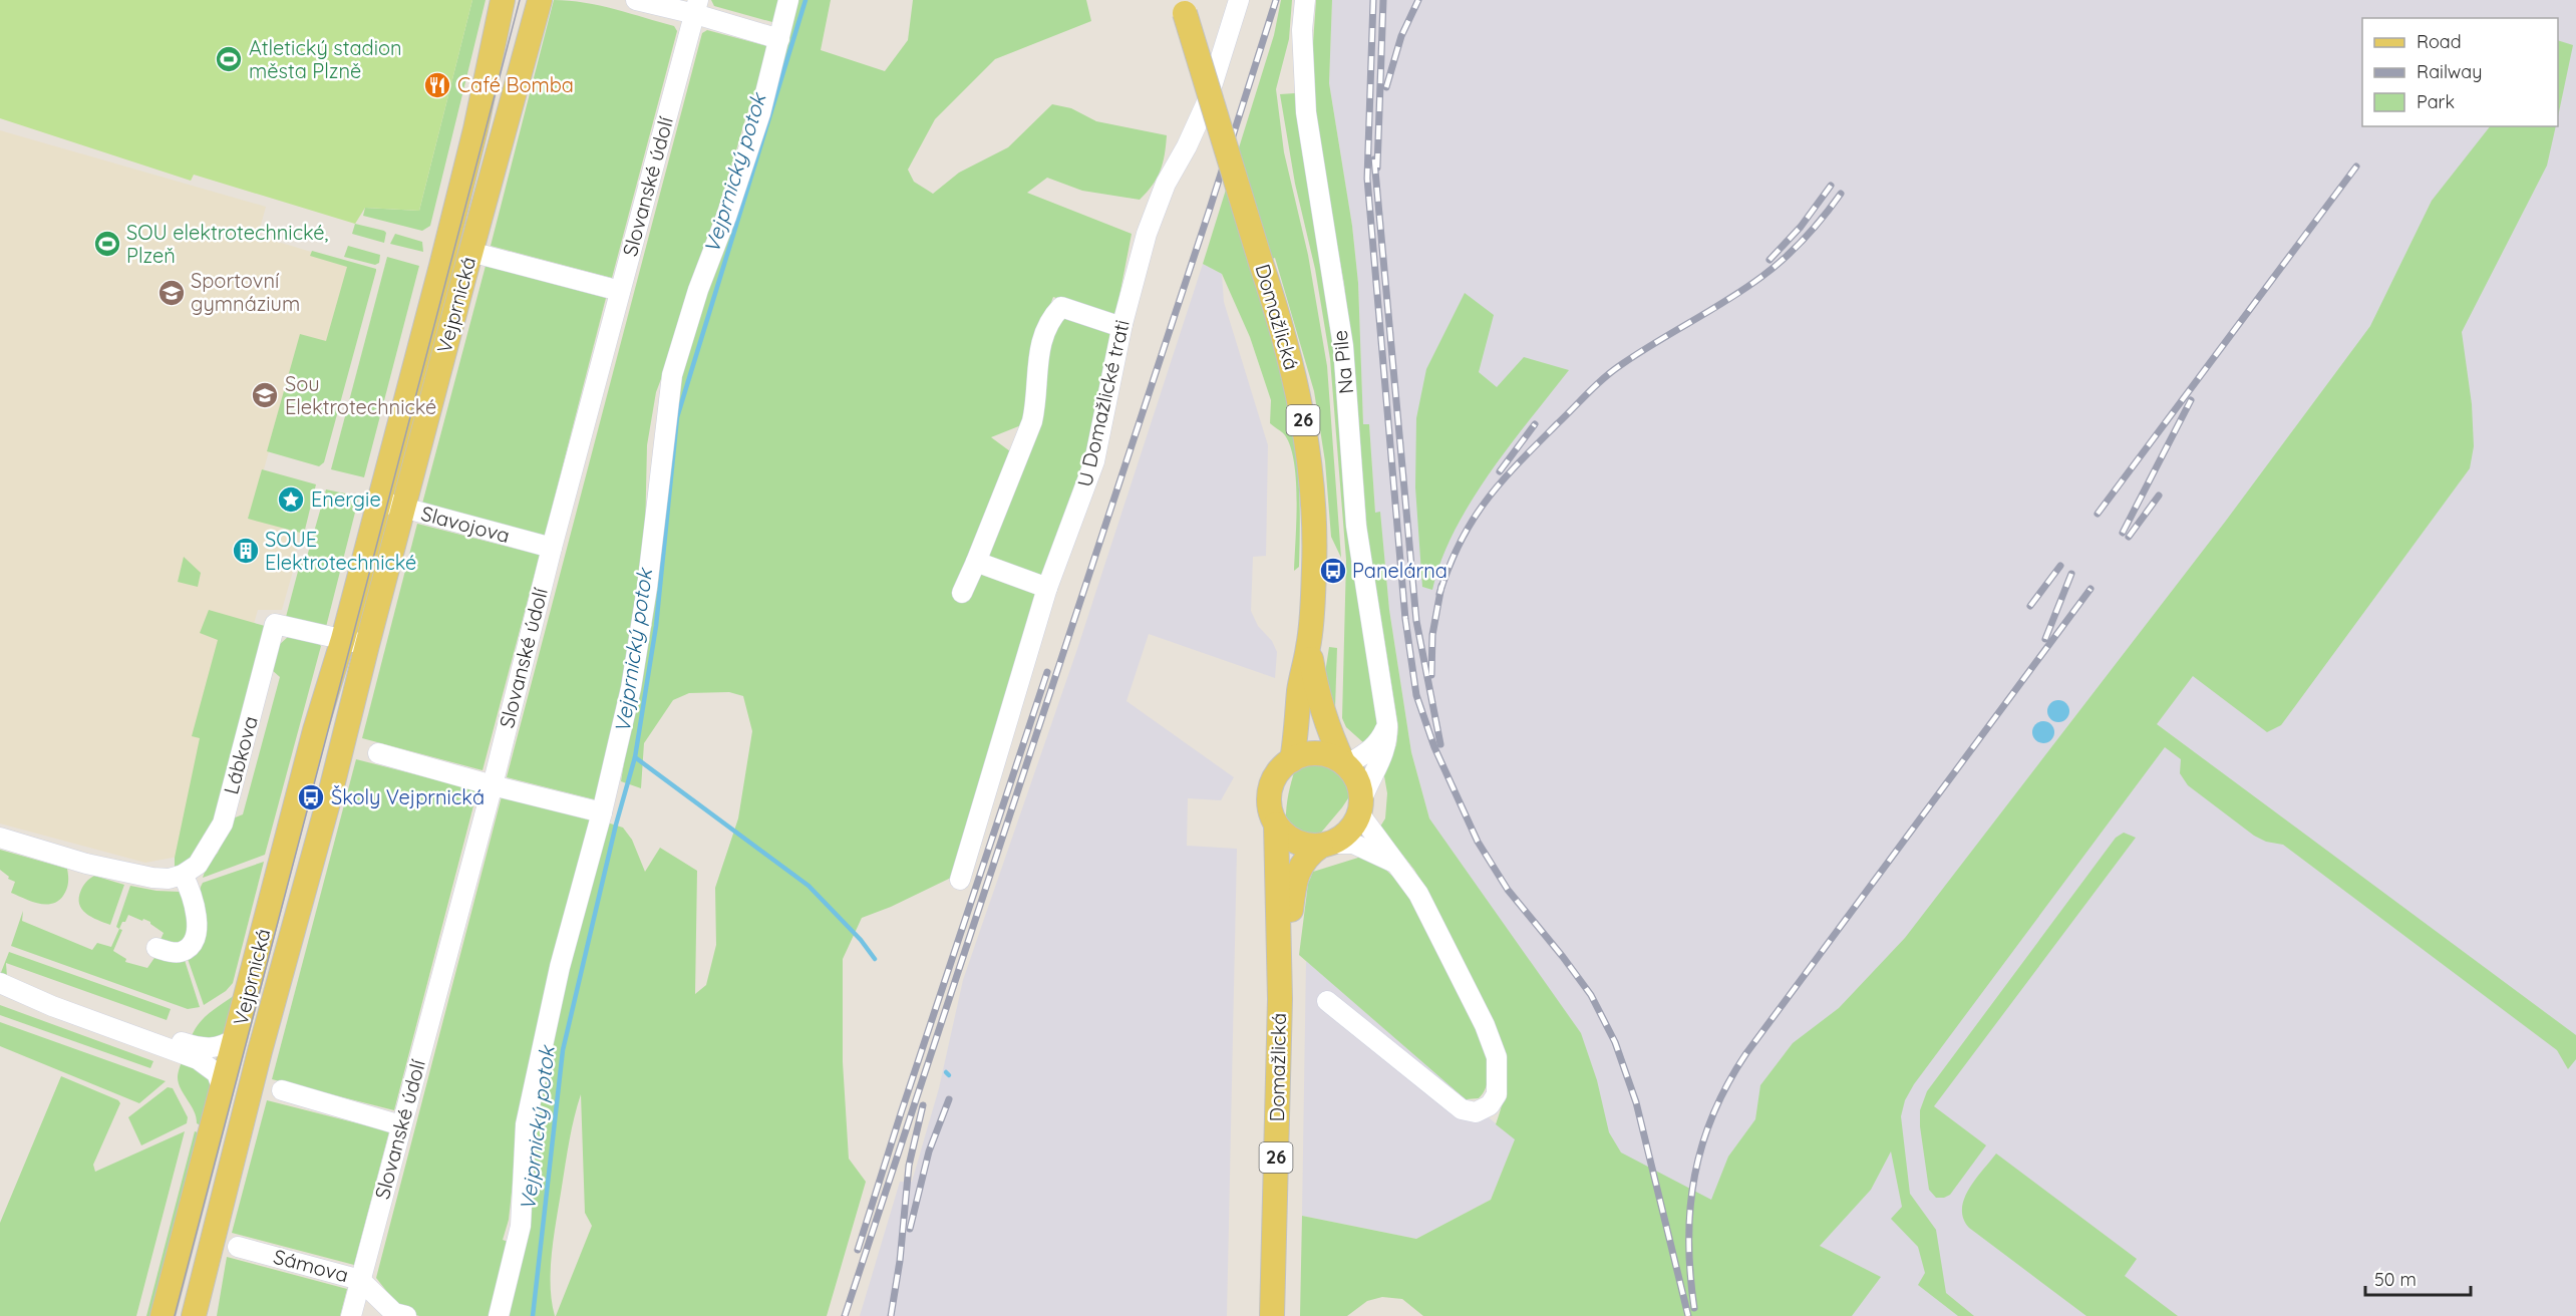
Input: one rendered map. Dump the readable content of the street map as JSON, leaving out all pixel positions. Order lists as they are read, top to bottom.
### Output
{
  "streets": {
    "main road": ["Vejprnická", "Domažlická", "26"],
    "street": [
      "Slovanské údolí",
      "Na Pile",
      "U Domažlické trati",
      "Slavojova",
      "Lábkova",
      "Sámova"
    ]
  },
  "crossings": [
    ["Slovanské údolí", "Slavojova"],
    ["Slovanské údolí", "Sámova"],
    ["Vejprnická", "Slavojova"],
    ["Vejprnická", "Lábkova"],
    ["Domažlická", "Na Pile"]
  ],
  "water": ["Vejprnický potok"],
  "places": {
    "sports": ["Atletický stadion města Plzně", "SOU elektrotechnické, Plzeň"],
    "restaurant": ["Café Bomba"],
    "school or university": ["Sportovní gymnázium", "Sou Elektrotechnické"],
    "place": ["Energie"],
    "building": ["SOUE Elektrotechnické"],
    "bus stop": ["Panelárna", "Školy Vejprnická"]
  },
  "legend": ["Road", "Railway", "Park"],
  "scale_bar": "50 m"
}
